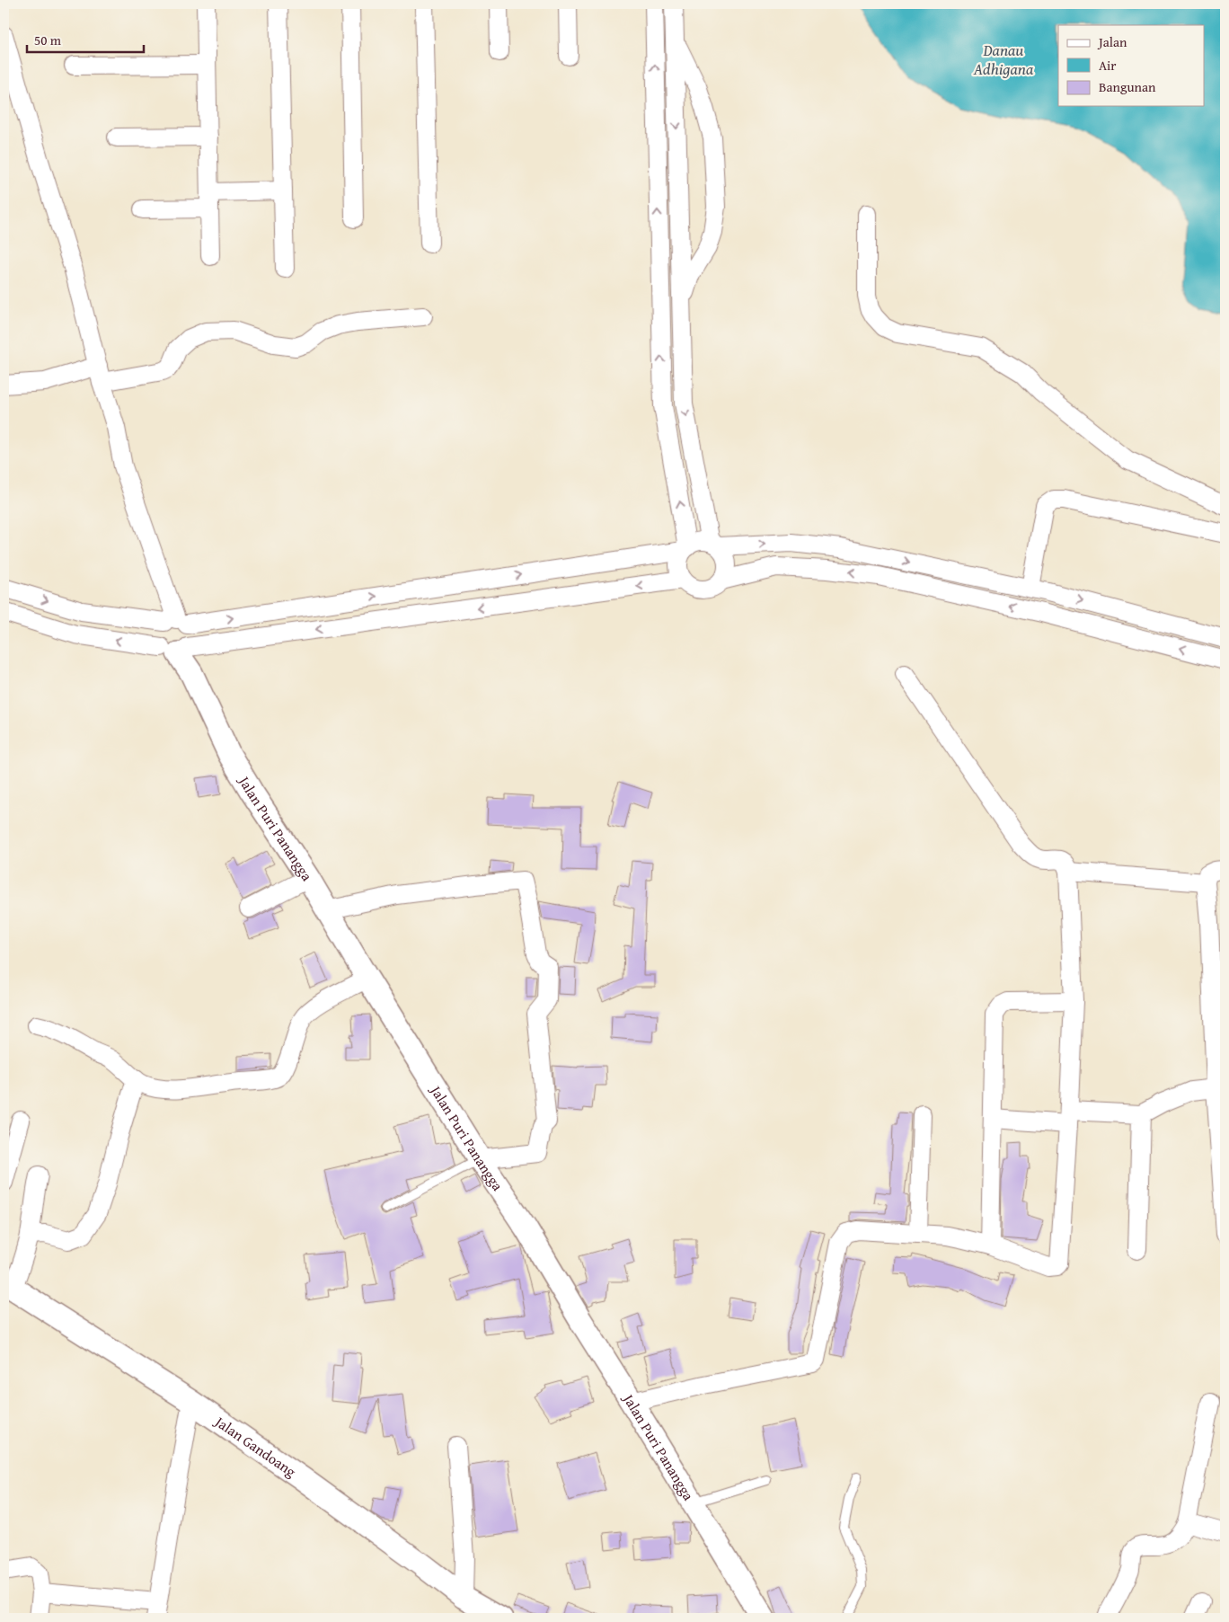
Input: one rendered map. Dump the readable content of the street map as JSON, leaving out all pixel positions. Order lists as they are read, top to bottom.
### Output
{
  "streets": {
    "street": ["Jalan Puri Panangga", "Jalan Gandoang"]
  },
  "water": ["Danau Adhigana"],
  "legend": ["Jalan", "Air", "Bangunan"],
  "scale_bar": "50 m"
}
